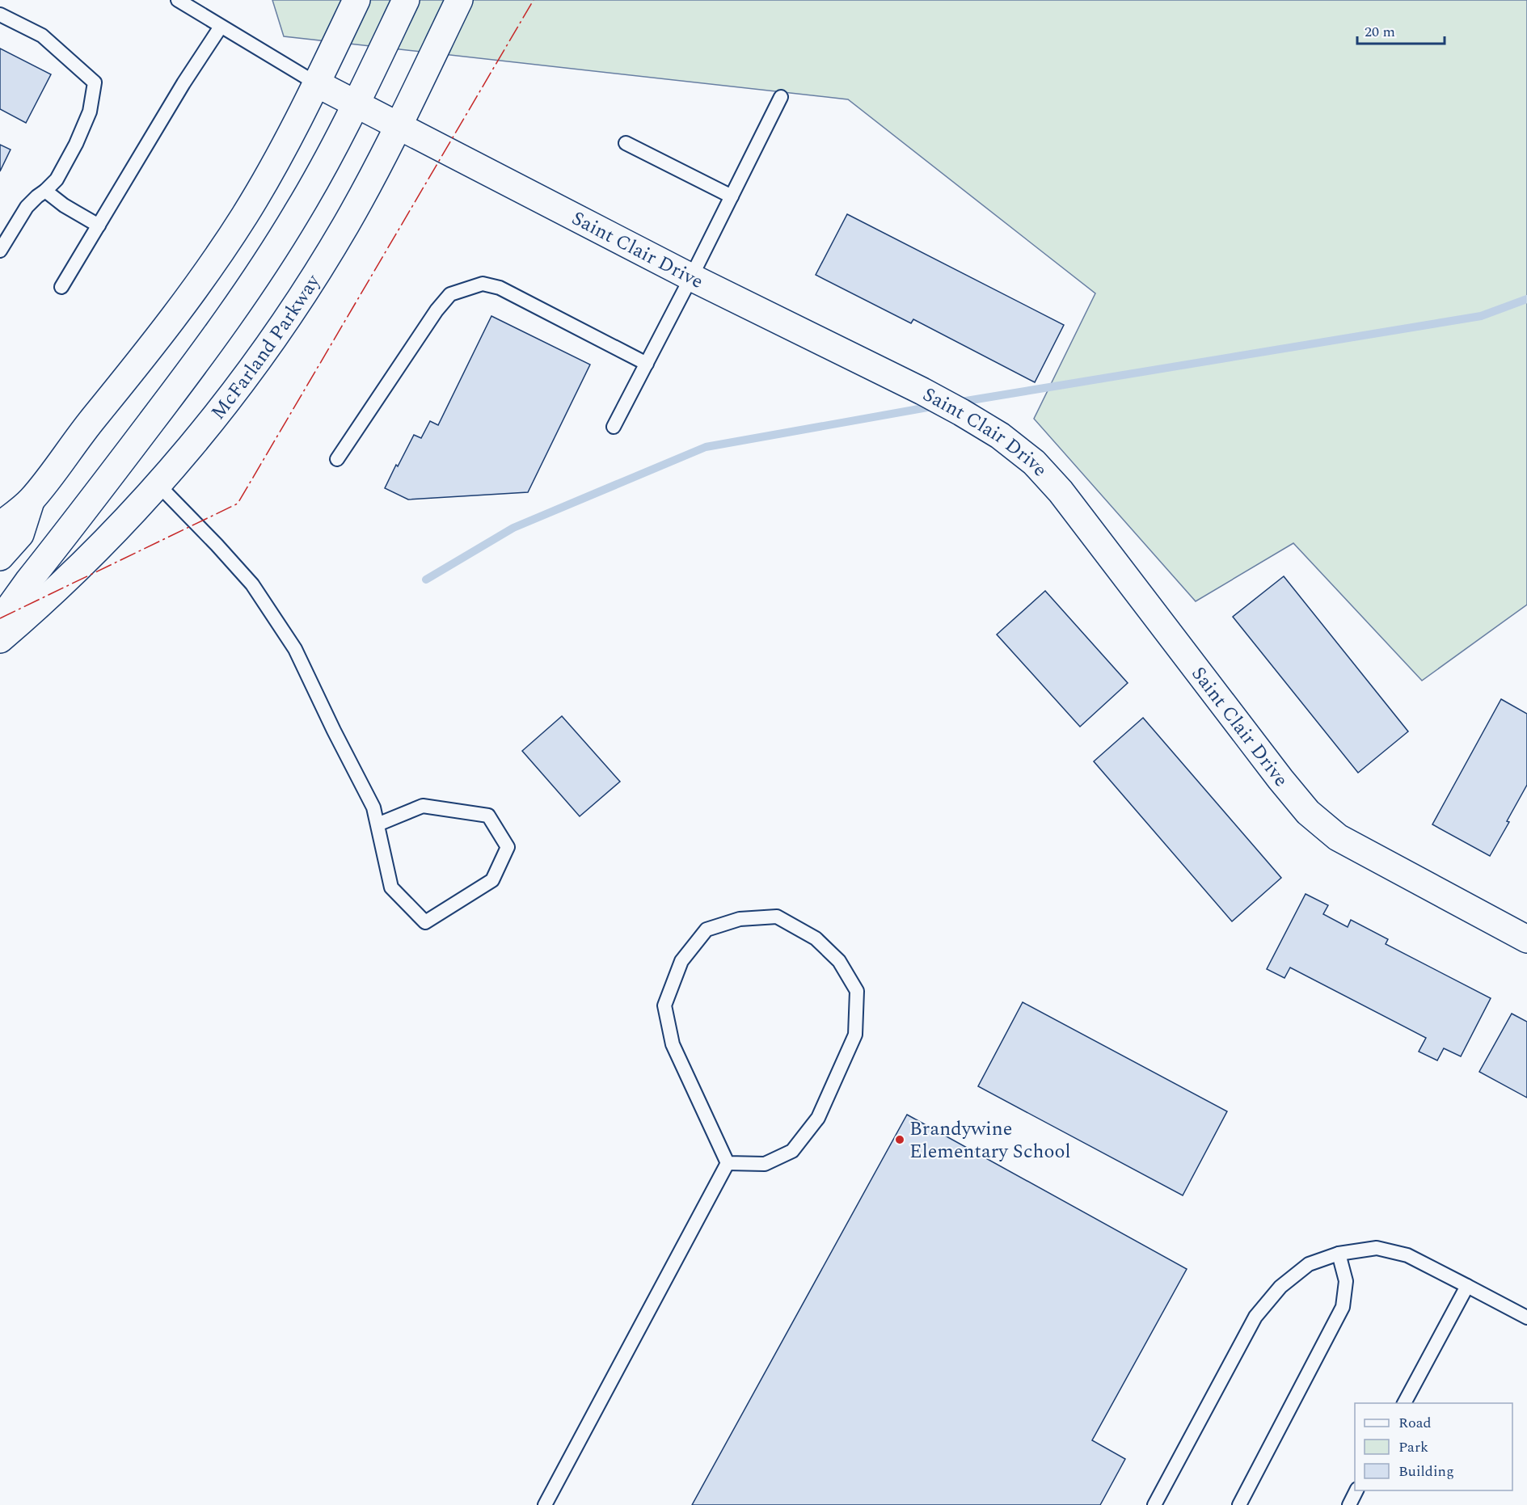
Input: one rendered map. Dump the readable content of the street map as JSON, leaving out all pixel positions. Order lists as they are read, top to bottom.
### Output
{
  "streets": {
    "main road": ["Saint Clair Drive", "McFarland Parkway"]
  },
  "crossings": [
    ["Saint Clair Drive", "McFarland Parkway"]
  ],
  "places": ["Brandywine Elementary School"],
  "legend": ["Road", "Park", "Building"],
  "scale_bar": "20 m"
}
